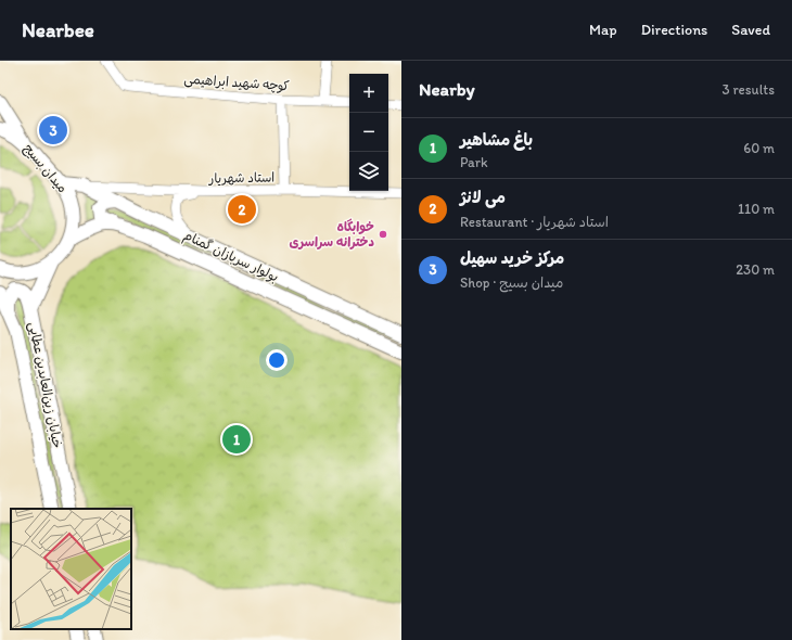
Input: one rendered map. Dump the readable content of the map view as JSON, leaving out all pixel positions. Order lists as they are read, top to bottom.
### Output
{
  "streets": {
    "main road": ["میدان بسیج", "بولوار سربازان گمنام", "خیابان زین‌العابدین عطایی"],
    "street": ["کوچه شهید ابراهیمی", "استاد شهریار"]
  },
  "crossings": [
    ["میدان بسیج", "بولوار سربازان گمنام"],
    ["میدان بسیج", "خیابان زین‌العابدین عطایی"],
    ["استاد شهریار", "بولوار سربازان گمنام"]
  ],
  "places": ["خوابگاه دخترانه سراسری"],
  "page": {
    "header": "Nearbee",
    "nav": ["Map", "Directions", "Saved"],
    "heading": ["Nearby", "3 results"],
    "map_buttons": ["+", "−"],
    "pins": ["3", "2", "1"],
    "list": [
      {
        "mark": "1",
        "name": "باغ مشاهیر",
        "note": "Park",
        "value": "60 m"
      },
      {
        "mark": "2",
        "name": "می لانژ",
        "note": "Restaurant · استاد شهریار",
        "value": "110 m"
      },
      {
        "mark": "3",
        "name": "مرکز خرید سهیل",
        "note": "Shop · میدان بسیج",
        "value": "230 m"
      }
    ]
  }
}
